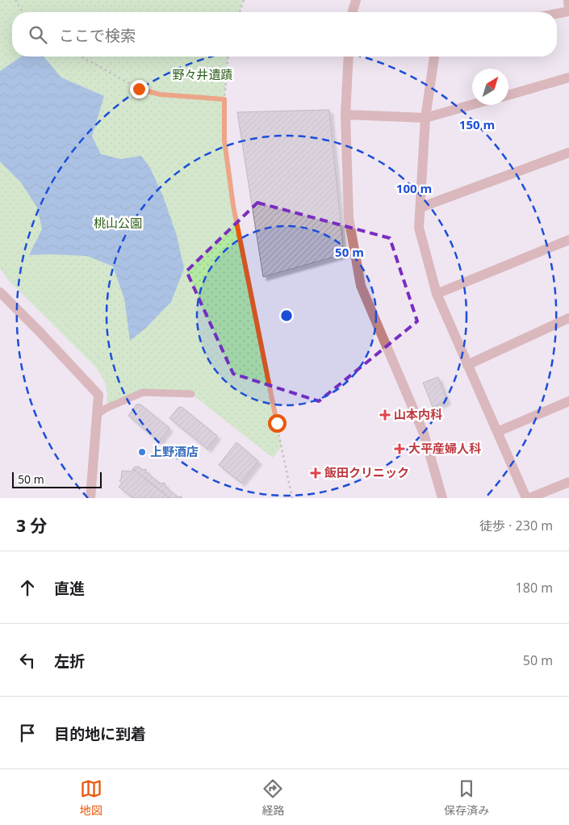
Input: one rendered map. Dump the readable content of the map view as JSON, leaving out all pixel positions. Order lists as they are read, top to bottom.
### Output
{
  "parks": ["野々井遺蹟", "桃山公園"],
  "places": {
    "health": ["山本内科", "大平産婦人科", "飯田クリニック"],
    "other": ["上野酒店"]
  },
  "scale_bar": "50 m",
  "north": "top right",
  "page": {
    "search": "ここで検索",
    "scale": "50 m",
    "heading": ["3 分", "徒歩 · 230 m"],
    "list": [
      ["直進", "180 m"],
      ["左折", "50 m"],
      "目的地に到着"
    ],
    "nav": ["地図", "経路", "保存済み"]
  },
  "rings": ["150 m", "100 m", "50 m"]
}
